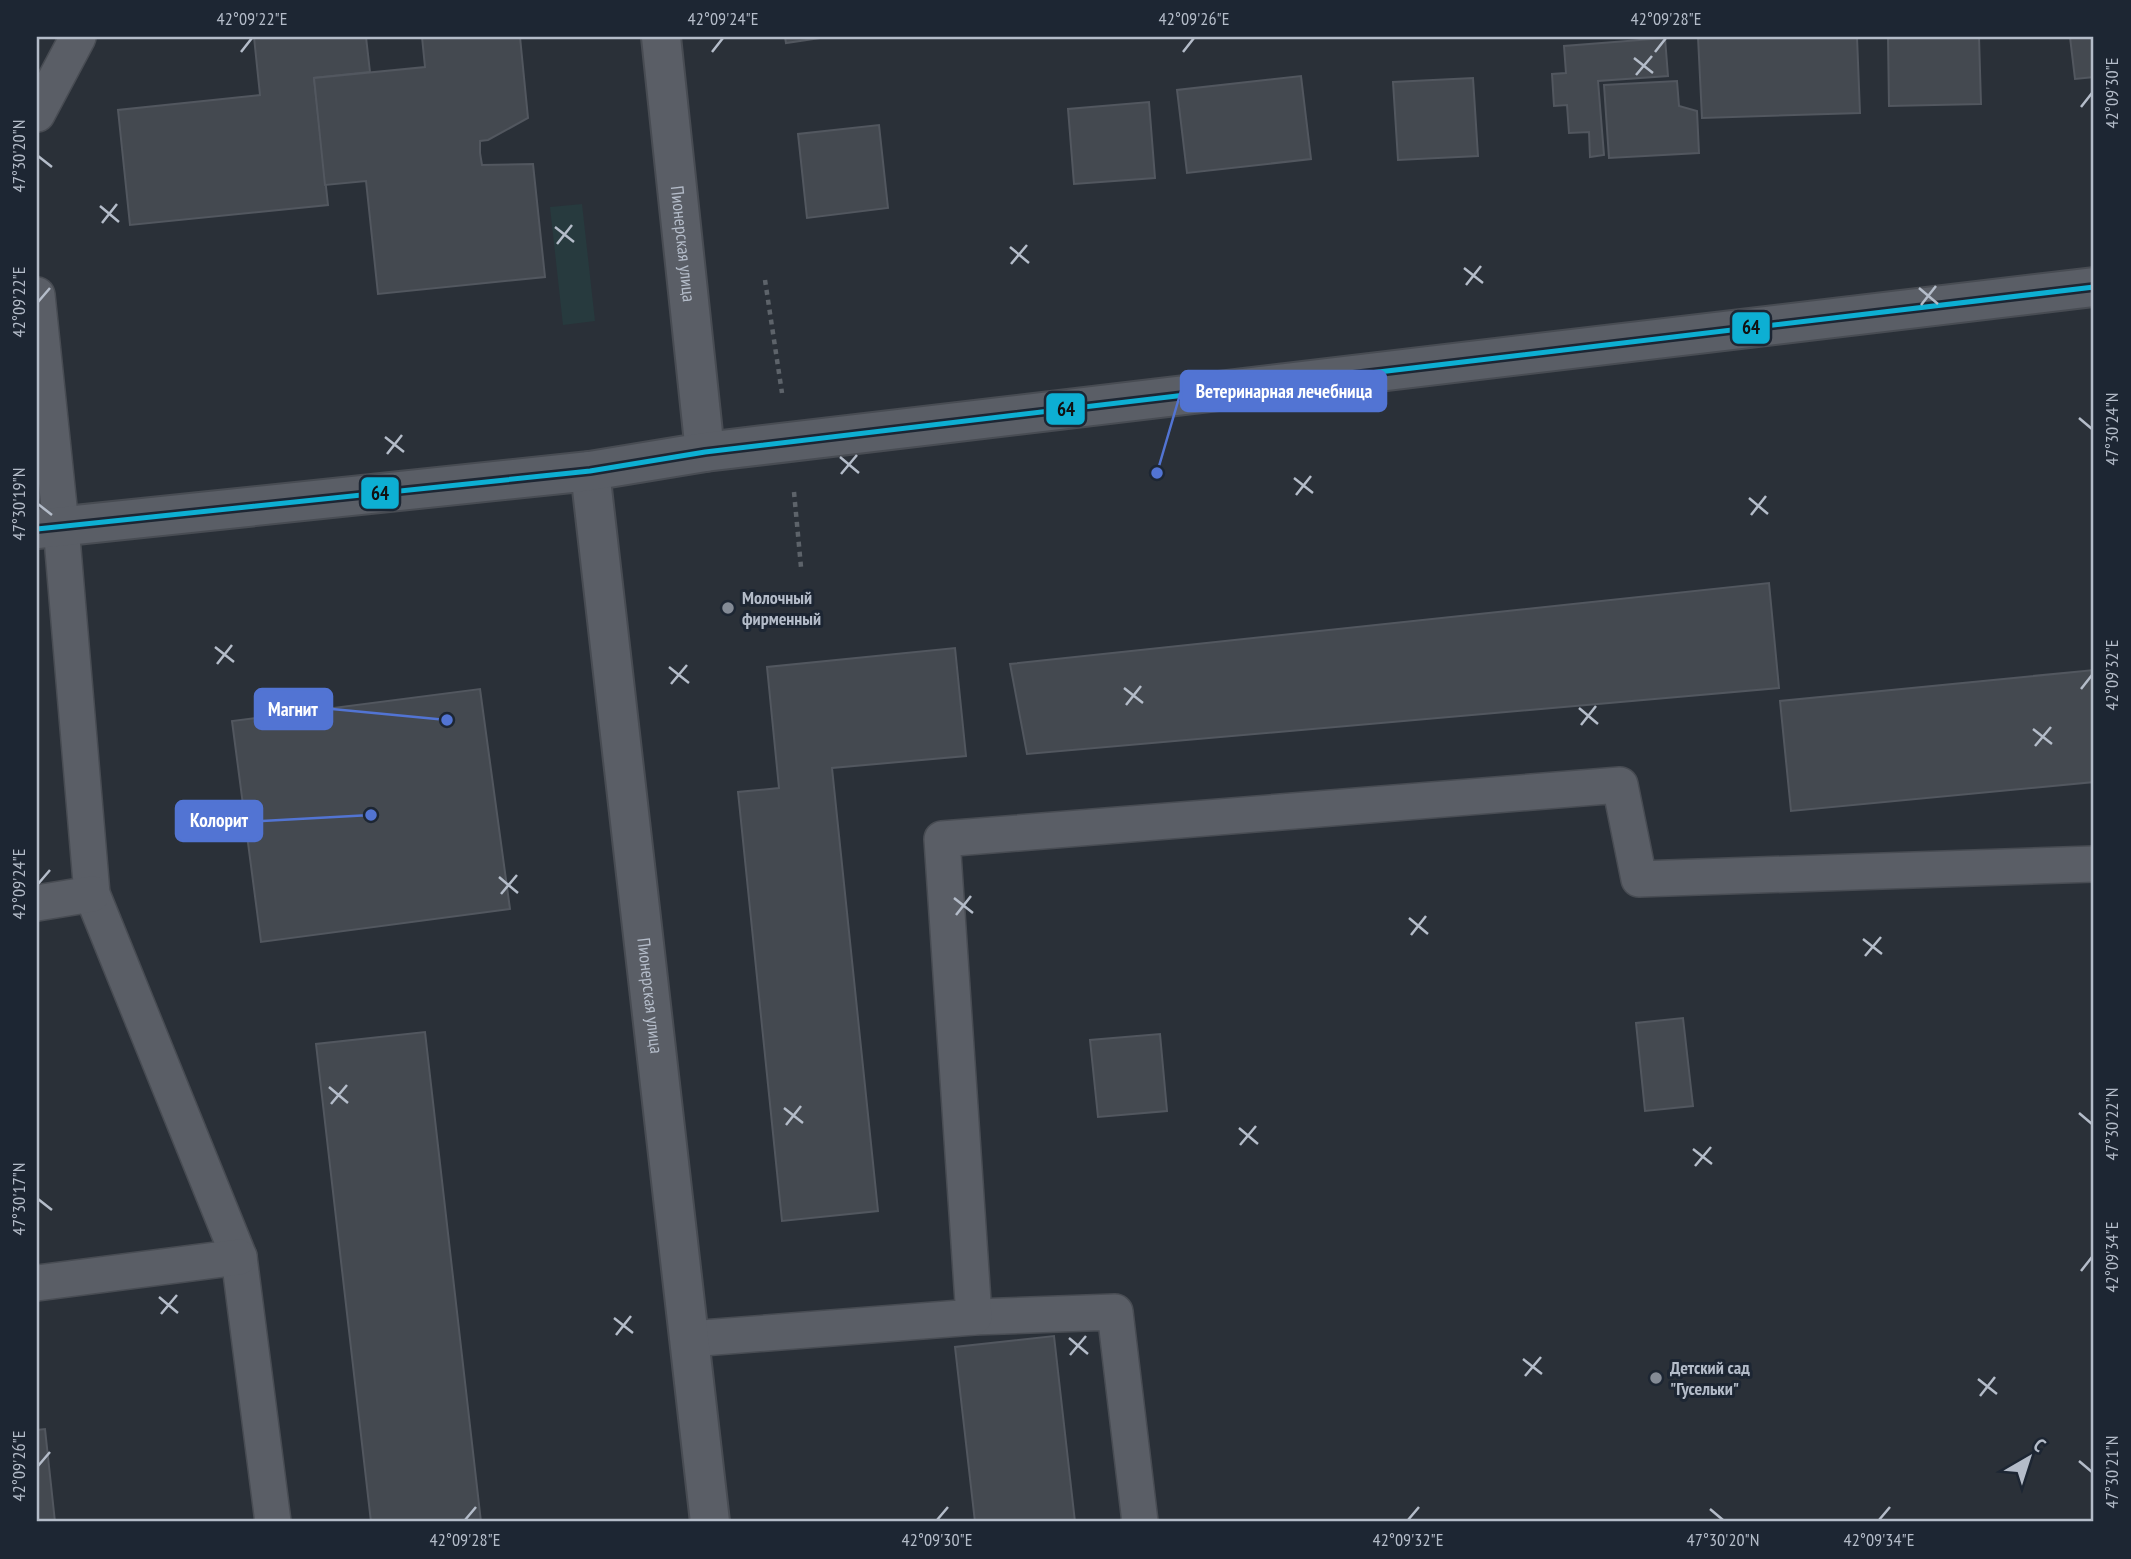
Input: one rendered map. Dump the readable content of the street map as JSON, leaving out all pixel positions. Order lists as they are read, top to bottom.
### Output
{
  "streets": {
    "street": ["Пионерская улица"]
  },
  "places": [
    "Ветеринарная лечебница",
    "Молочный фирменный",
    "Магнит",
    "Колорит",
    "Детский сад \"Гусельки\""
  ],
  "lines": ["transit line 64"],
  "north": "top right",
  "coordinates": [
    "42°09'22\"E",
    "42°09'24\"E",
    "42°09'26\"E",
    "42°09'28\"E",
    "42°09'30\"E",
    "47°30'20\"N",
    "47°30'24\"N",
    "47°30'19\"N",
    "42°09'32\"E",
    "47°30'22\"N",
    "47°30'17\"N",
    "42°09'34\"E",
    "47°30'21\"N"
  ]
}
